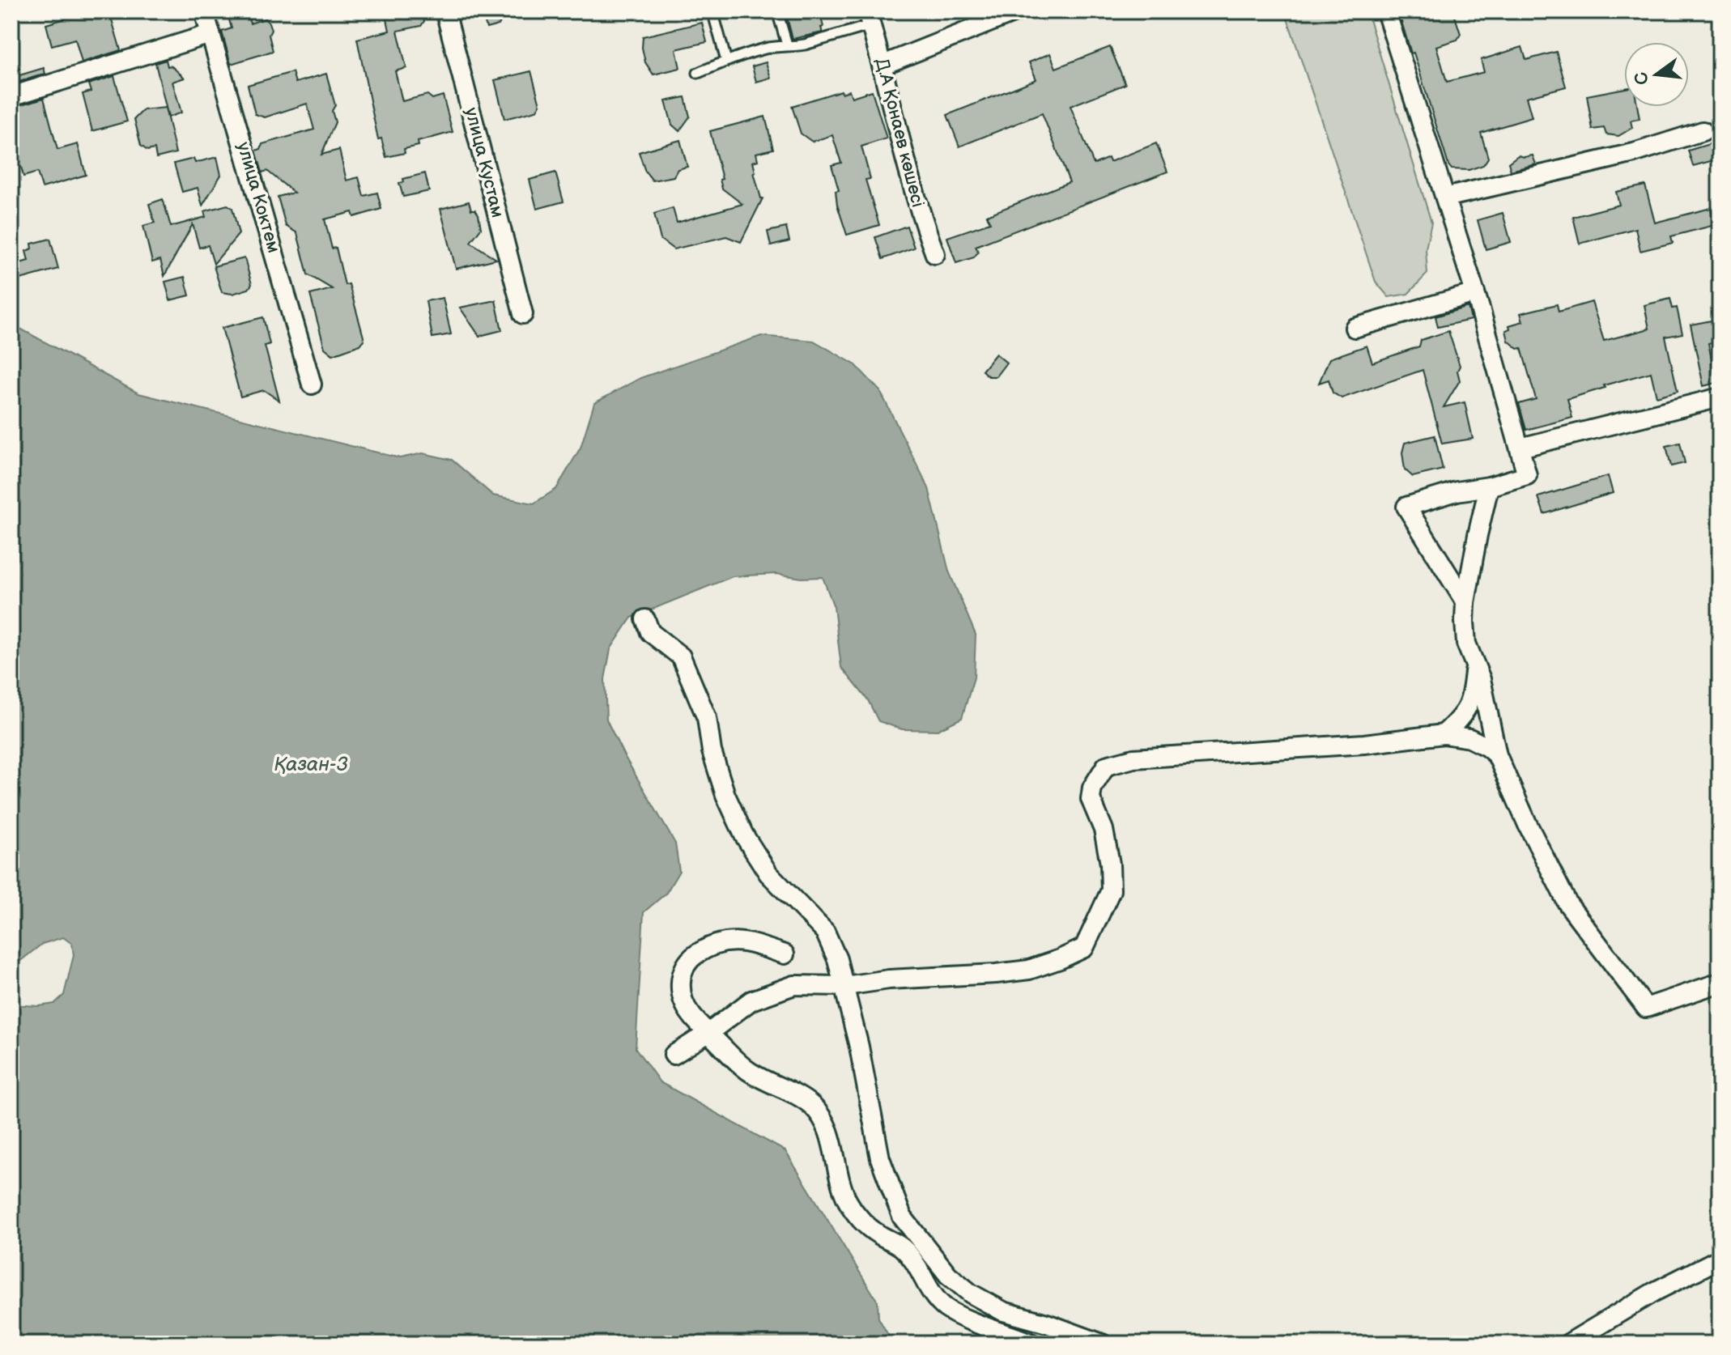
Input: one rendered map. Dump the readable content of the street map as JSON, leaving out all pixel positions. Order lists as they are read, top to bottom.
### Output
{
  "streets": {
    "street": ["Д.А Қонаев көшесі", "улица Кустам", "улица Коктем"]
  },
  "water": ["Қазан-3"],
  "north": "left"
}
